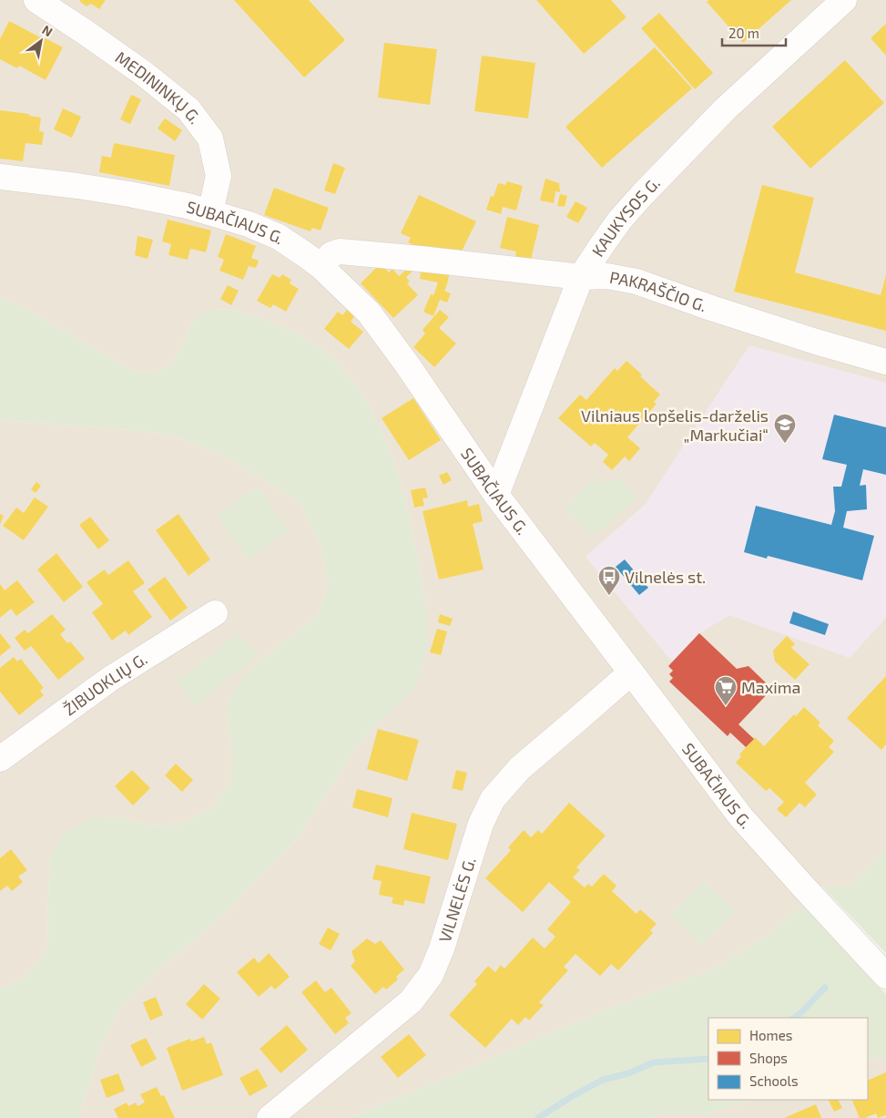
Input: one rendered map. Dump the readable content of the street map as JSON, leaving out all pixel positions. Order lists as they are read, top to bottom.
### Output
{
  "streets": {
    "street": [
      "MEDININKŲ G.",
      "KAUKYSOS G.",
      "SUBAČIAUS G.",
      "PAKRAŠČIO G.",
      "ŽIBUOKLIŲ G.",
      "VILNELĖS G."
    ]
  },
  "crossings": [
    ["MEDININKŲ G.", "SUBAČIAUS G."],
    ["KAUKYSOS G.", "SUBAČIAUS G."],
    ["KAUKYSOS G.", "PAKRAŠČIO G."],
    ["SUBAČIAUS G.", "PAKRAŠČIO G."],
    ["SUBAČIAUS G.", "VILNELĖS G."]
  ],
  "places": {
    "school or university": ["Vilniaus lopšelis-darželis „Markučiai“"],
    "bus stop": ["Vilnelės st."],
    "supermarket": ["Maxima"]
  },
  "legend": ["Homes", "Shops", "Schools"],
  "scale_bar": "20 m",
  "north": "top right"
}
